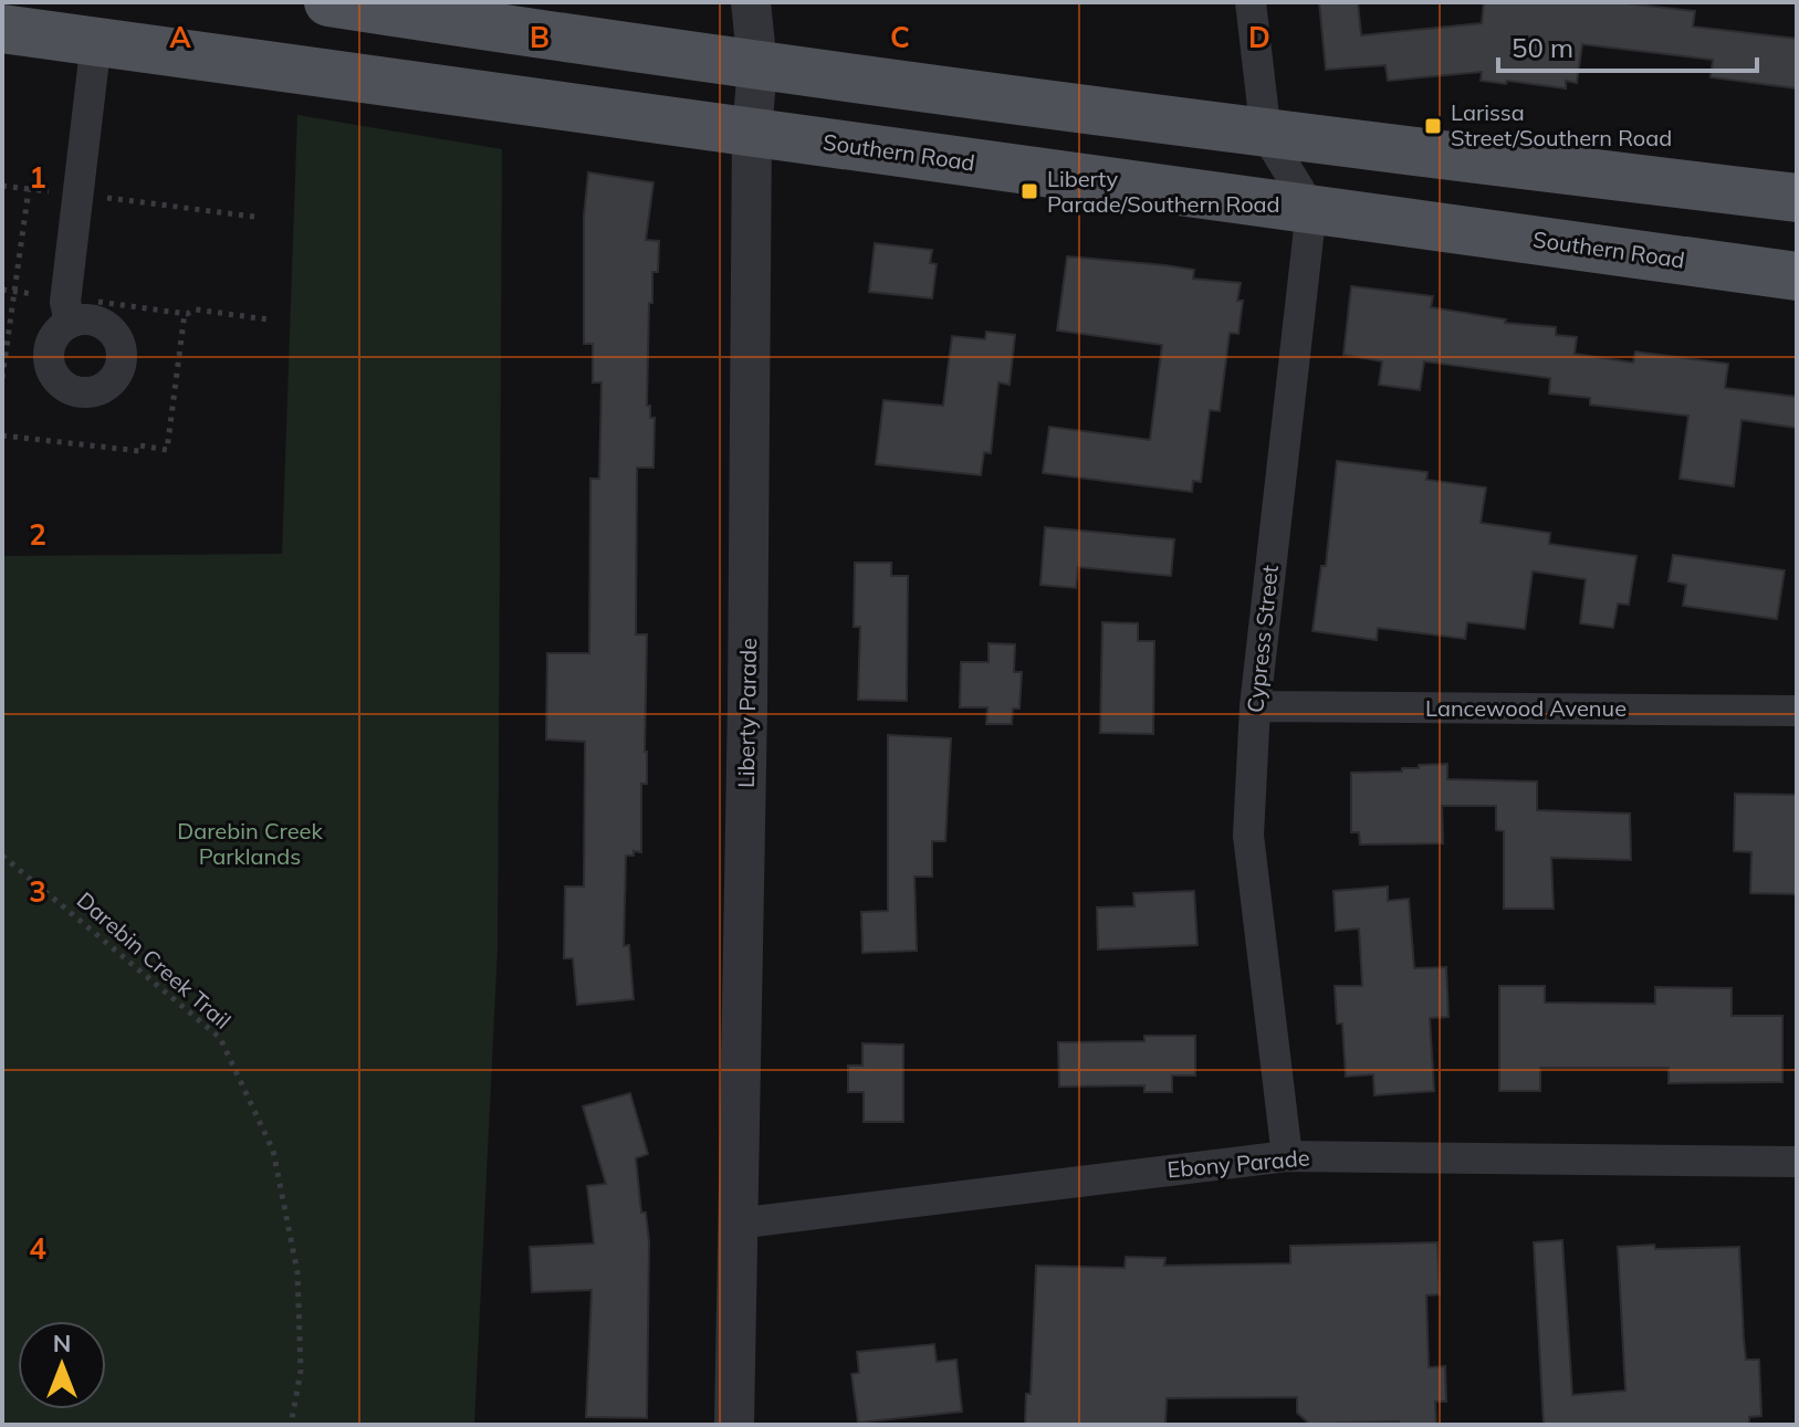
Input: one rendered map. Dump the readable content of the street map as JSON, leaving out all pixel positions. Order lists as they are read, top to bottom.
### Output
{
  "streets": {
    "main road": ["Southern Road"],
    "street": [
      "Cypress Street",
      "Lancewood Avenue",
      "Liberty Parade",
      "Ebony Parade"
    ],
    "path": ["Darebin Creek Trail"]
  },
  "crossings": [
    ["Southern Road", "Cypress Street"],
    ["Southern Road", "Liberty Parade"],
    ["Cypress Street", "Lancewood Avenue"],
    ["Cypress Street", "Ebony Parade"],
    ["Liberty Parade", "Ebony Parade"]
  ],
  "parks": ["Darebin Creek Parklands"],
  "places": {
    "transit": ["Larissa Street/Southern Road", "Liberty Parade/Southern Road"]
  },
  "scale_bar": "50 m",
  "north": "top",
  "grid": {
    "columns": [
      "A",
      "B",
      "C",
      "D"
    ],
    "rows": [
      "1",
      "2",
      "3",
      "4"
    ]
  }
}
